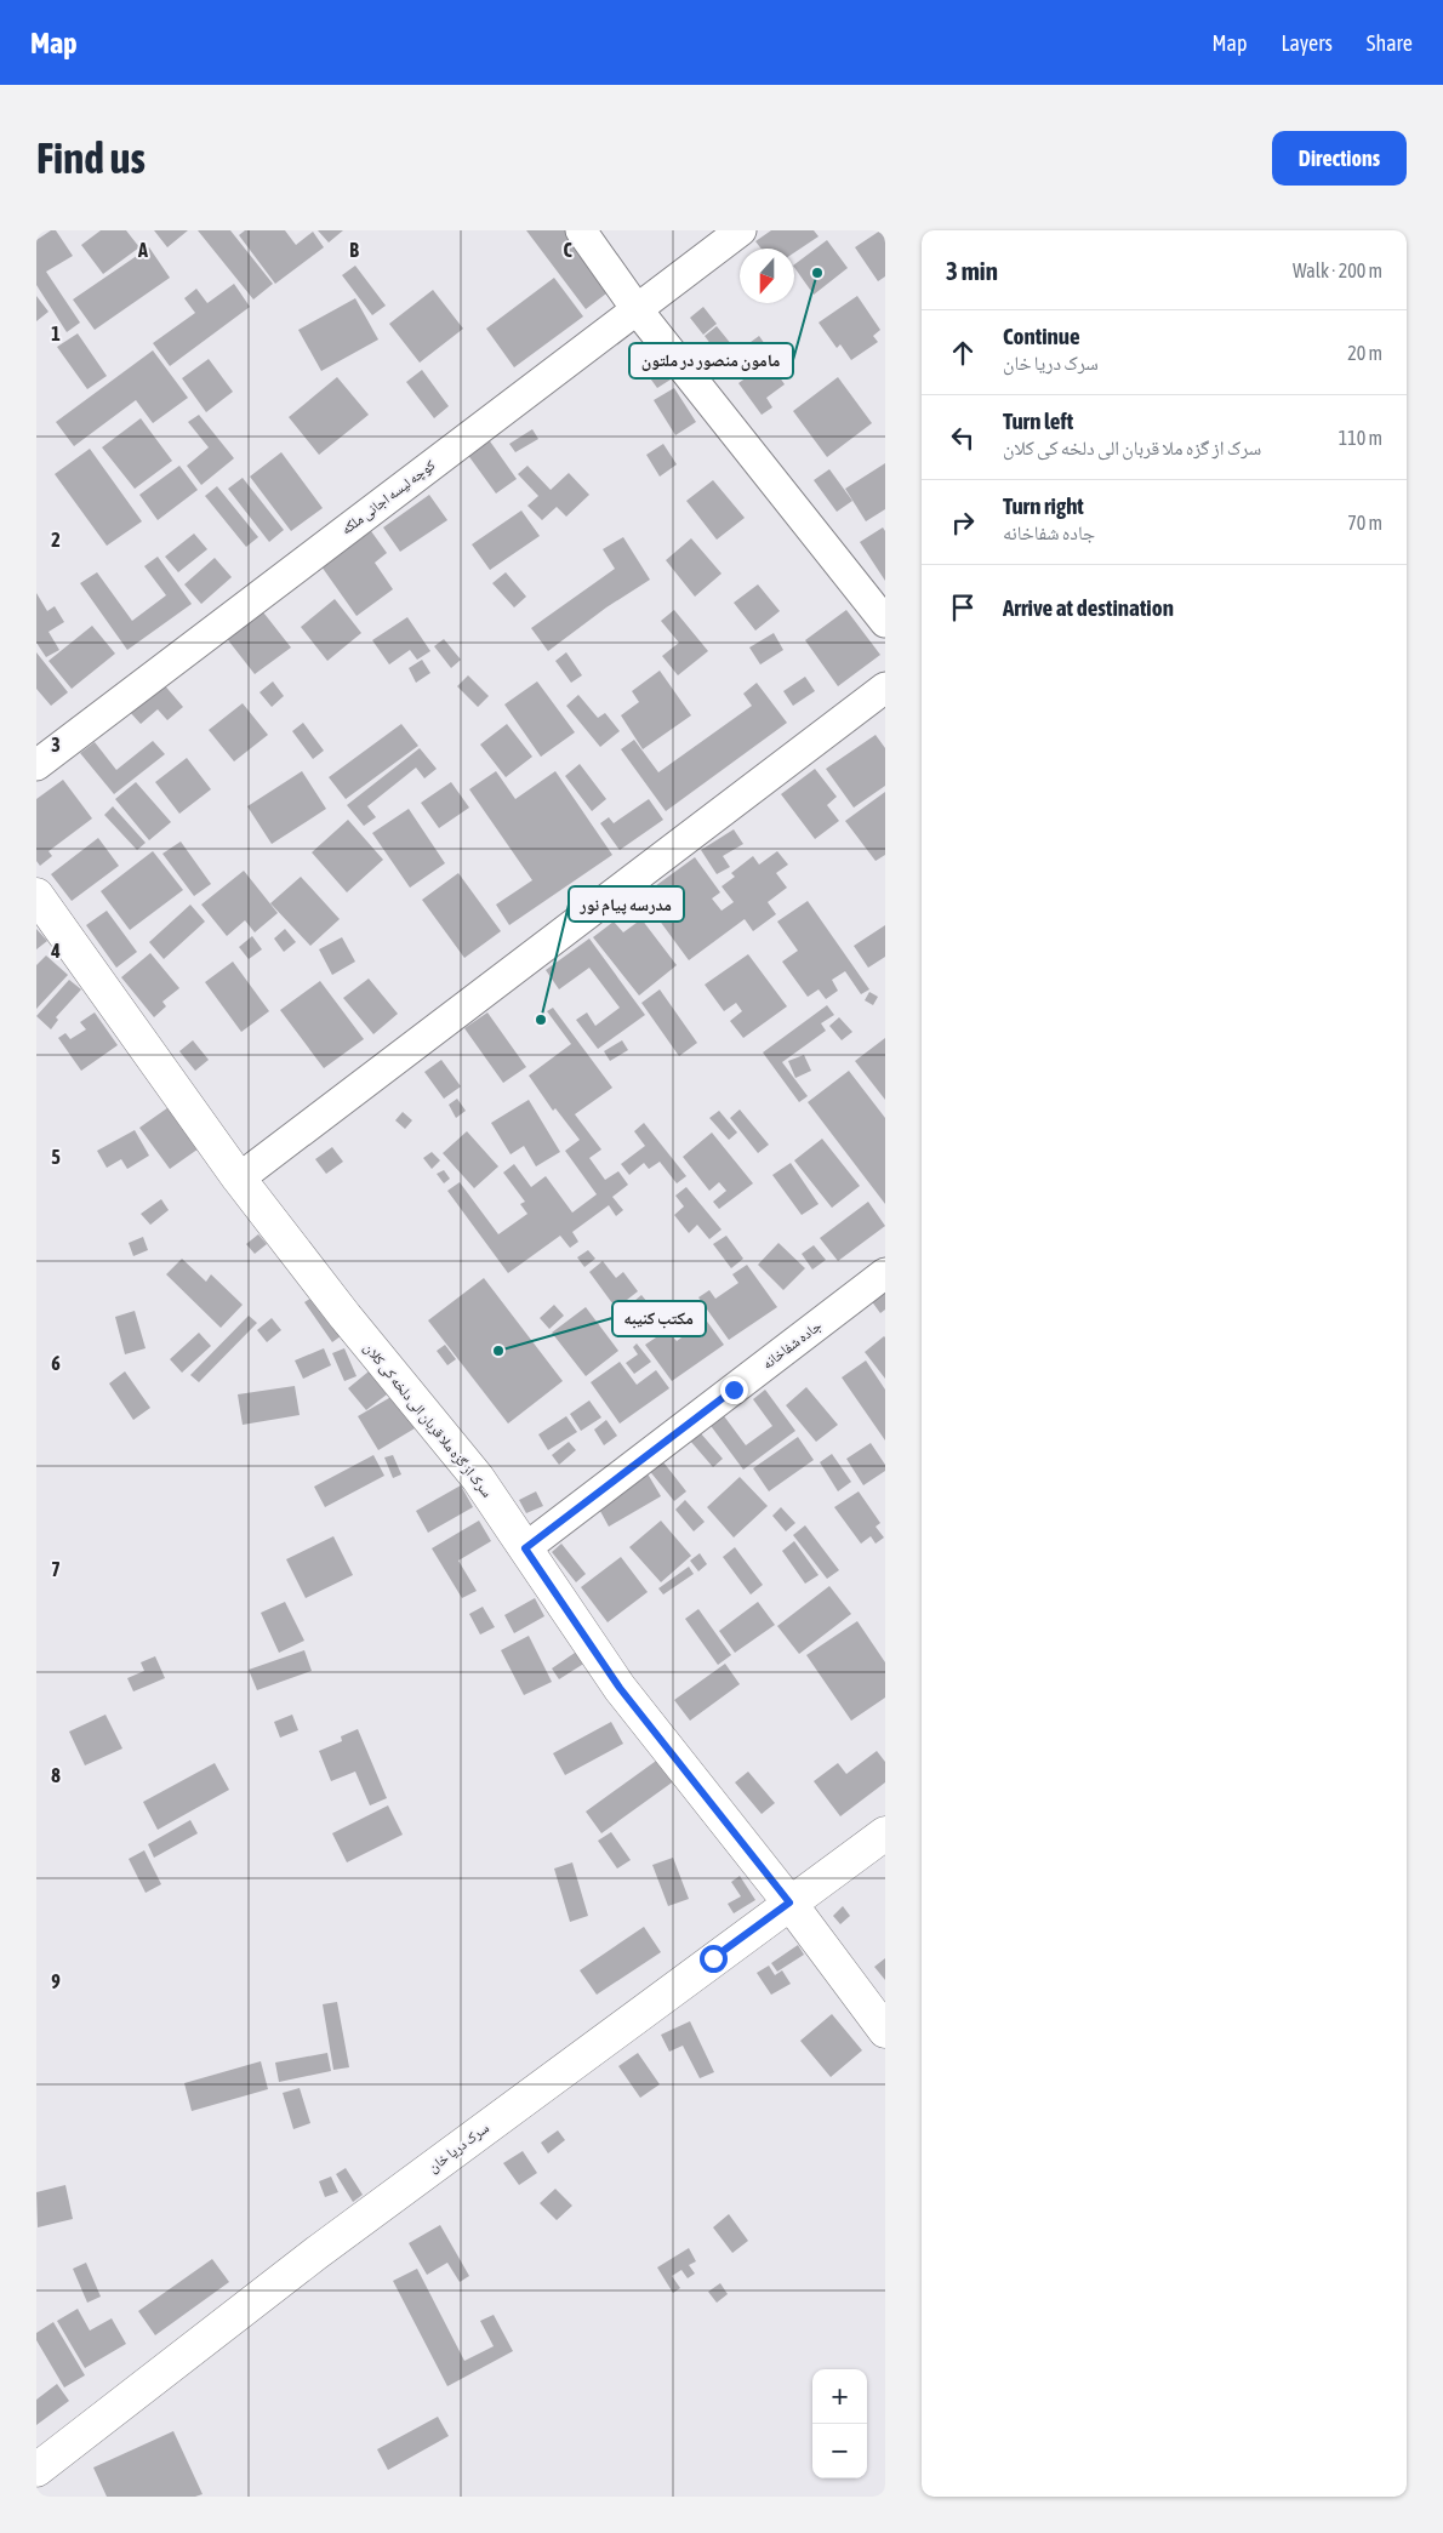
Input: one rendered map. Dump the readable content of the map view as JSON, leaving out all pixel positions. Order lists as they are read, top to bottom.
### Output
{
  "streets": {
    "street": [
      "کوچه لیسه اجانی ملکه",
      "جاده شفاخانه",
      "سرک از گزه ملا قربان الی دلخه کی کلان",
      "سرک دریا خان"
    ]
  },
  "crossings": [
    ["جاده شفاخانه", "سرک از گزه ملا قربان الی دلخه کی کلان"],
    ["سرک از گزه ملا قربان الی دلخه کی کلان", "سرک دریا خان"]
  ],
  "places": ["مامون منصور در ملتون", "مدرسه پیام نور", "مکتب کنیبه"],
  "north": "bottom",
  "page": {
    "header": "Map",
    "nav": ["Map", "Layers", "Share"],
    "buttons": "Directions",
    "title": "Find us",
    "heading": ["3 min", "Walk · 200 m"],
    "list": [
      ["Continue", "سرک دریا خان", "20 m"],
      ["Turn left", "سرک از گزه ملا قربان الی دلخه کی کلان", "110 m"],
      ["Turn right", "جاده شفاخانه", "70 m"],
      "Arrive at destination"
    ],
    "map_buttons": ["+", "−"]
  },
  "grid": {
    "columns": ["A", "B", "C"],
    "rows": [
      "1",
      "2",
      "3",
      "4",
      "5",
      "6",
      "7",
      "8",
      "9"
    ]
  }
}
